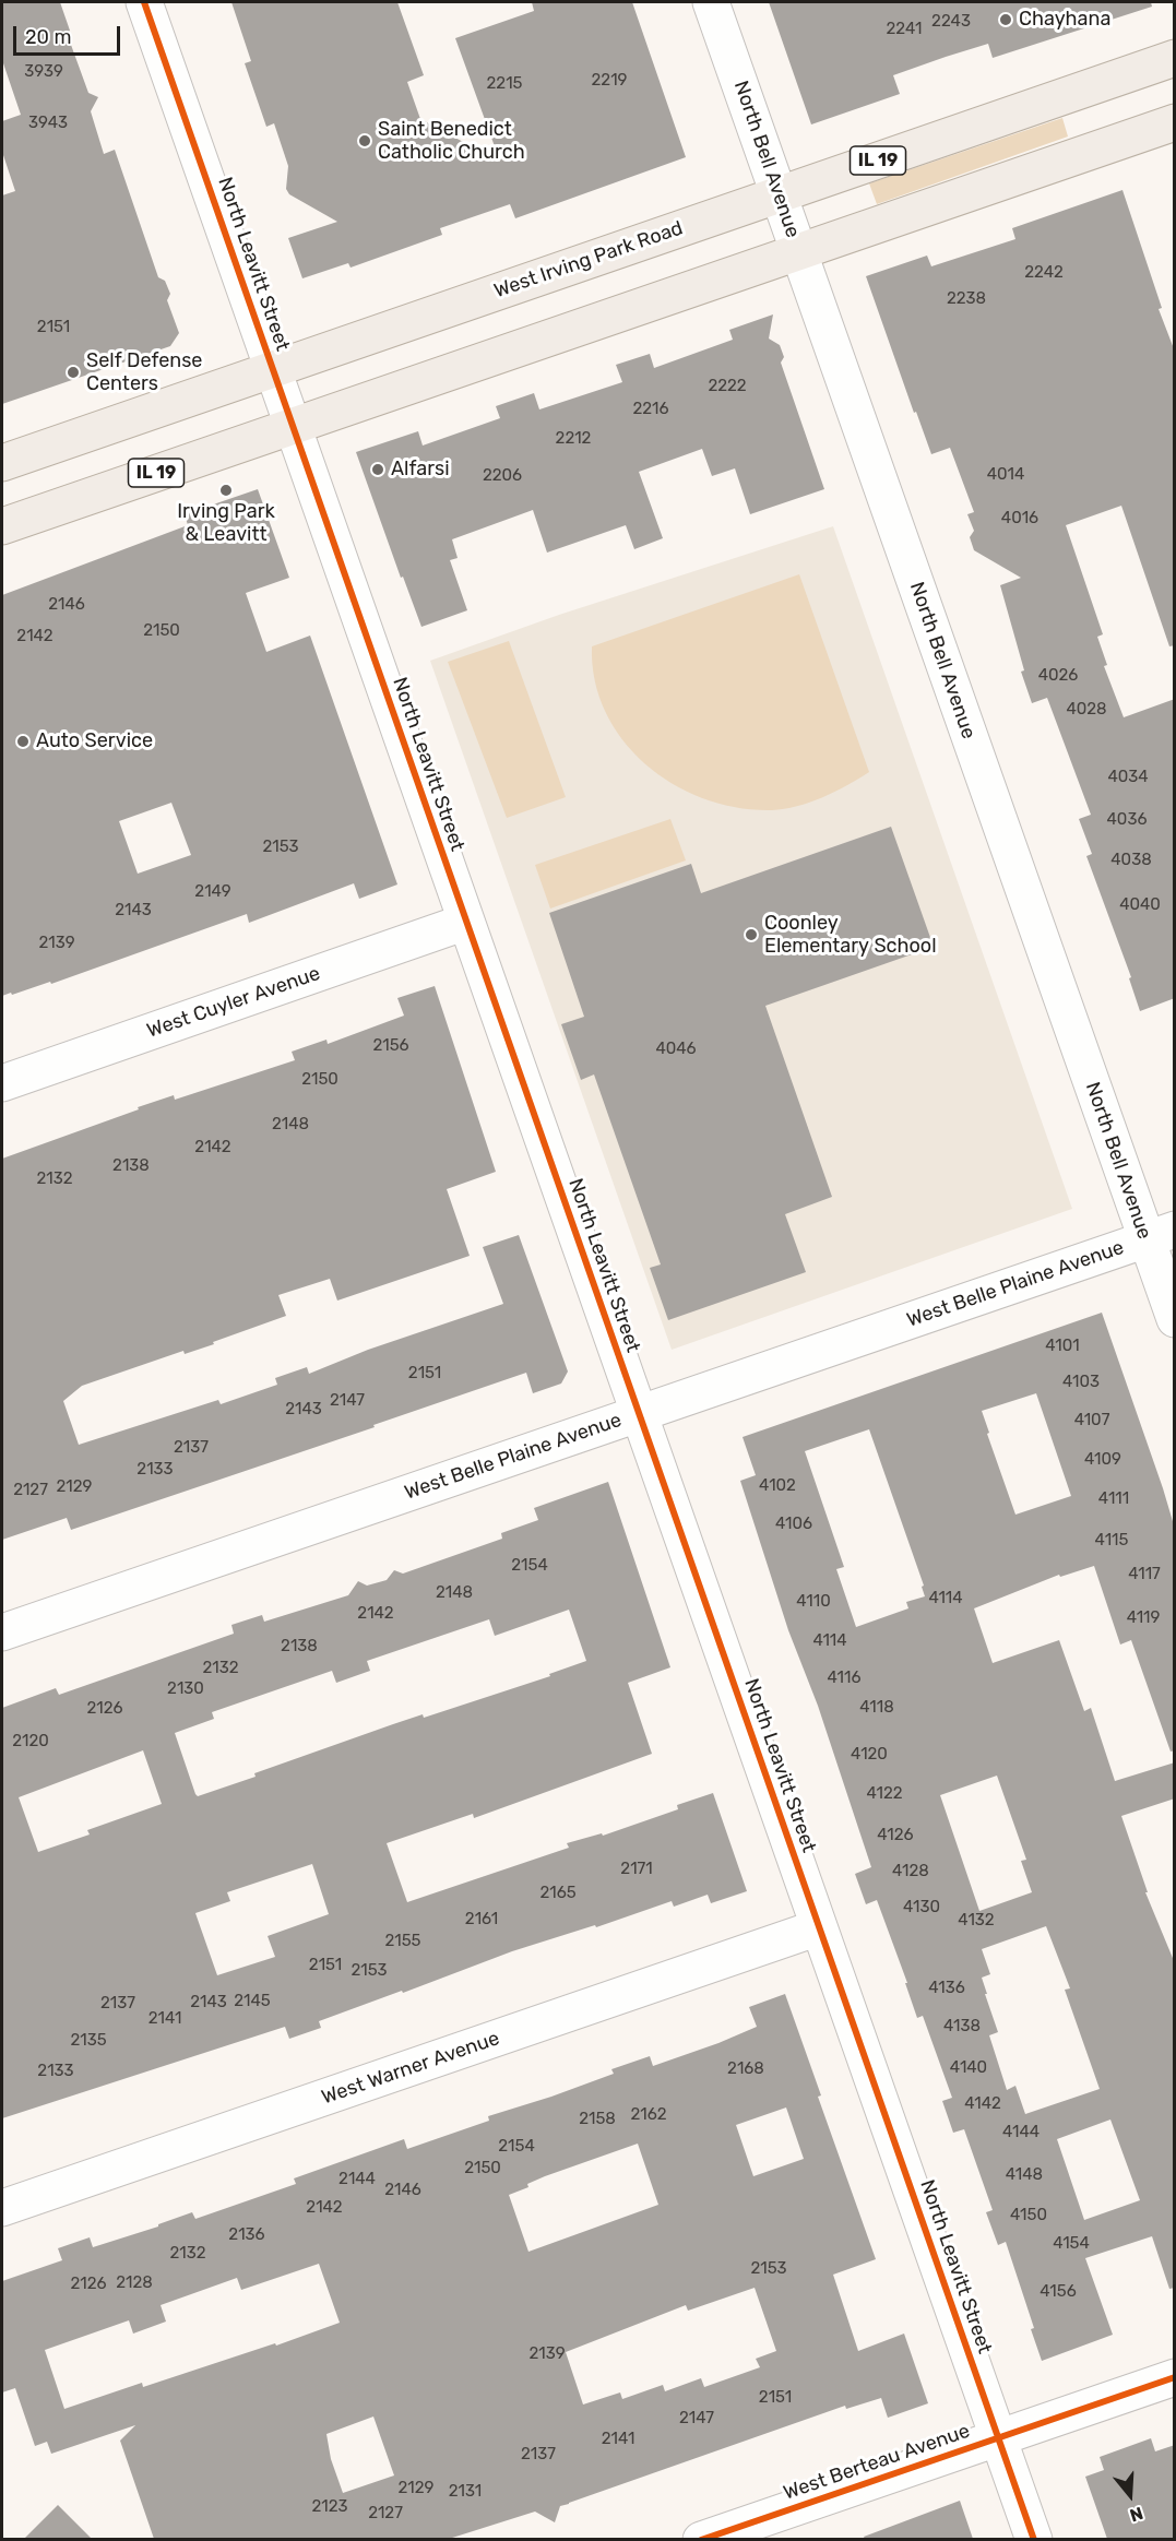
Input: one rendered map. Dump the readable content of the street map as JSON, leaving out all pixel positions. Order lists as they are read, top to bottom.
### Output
{
  "streets": {
    "main road": ["IL 19", "West Irving Park Road"],
    "street": [
      "North Bell Avenue",
      "North Leavitt Street",
      "West Cuyler Avenue",
      "West Belle Plaine Avenue",
      "West Warner Avenue",
      "West Berteau Avenue"
    ]
  },
  "crossings": [
    ["North Bell Avenue", "IL 19"],
    ["North Bell Avenue", "West Irving Park Road"],
    ["North Bell Avenue", "West Belle Plaine Avenue"],
    ["IL 19", "North Leavitt Street"],
    ["West Irving Park Road", "North Leavitt Street"],
    ["North Leavitt Street", "West Cuyler Avenue"],
    ["North Leavitt Street", "West Belle Plaine Avenue"],
    ["North Leavitt Street", "West Warner Avenue"],
    ["North Leavitt Street", "West Berteau Avenue"]
  ],
  "places": [
    "Chayhana",
    "Saint Benedict Catholic Church",
    "Self Defense Centers",
    "Alfarsi",
    "Irving Park & Leavitt",
    "Auto Service",
    "Coonley Elementary School"
  ],
  "house_numbers": [
    "2243",
    "2241",
    "3939",
    "2219",
    "2215",
    "3943",
    "2242",
    "2238",
    "2151",
    "2222",
    "2216",
    "2212",
    "4014",
    "2206",
    "4016",
    "2146",
    "2150",
    "2142",
    "4026",
    "4028",
    "4034",
    "4036",
    "2153",
    "4038",
    "2149",
    "4040",
    "2143",
    "2139",
    "2156",
    "4046",
    "2150",
    "2148",
    "2142",
    "2138",
    "2132",
    "4101",
    "2151",
    "4103",
    "2147",
    "2143",
    "4107",
    "2137",
    "4109",
    "2133",
    "4102",
    "2129",
    "2127",
    "4111",
    "4106",
    "4115",
    "2154",
    "4117",
    "2148",
    "4114",
    "4110",
    "2142",
    "4119",
    "4114",
    "2138",
    "2132",
    "4116",
    "2130",
    "4118",
    "2126",
    "2120",
    "4120",
    "4122",
    "4126",
    "2171",
    "4128",
    "2165",
    "4130",
    "2161",
    "4132",
    "2155",
    "2151",
    "2153",
    "4136",
    "2145",
    "2143",
    "2137",
    "2141",
    "4138",
    "2135",
    "4140",
    "2168",
    "2133",
    "4142",
    "2162",
    "2158",
    "4144",
    "2154",
    "2150",
    "4148",
    "2144",
    "2146",
    "2142",
    "4150",
    "2136",
    "4154",
    "2132",
    "2153",
    "2128",
    "2126",
    "4156",
    "2139",
    "2151",
    "2147",
    "2141",
    "2137",
    "2129",
    "2131",
    "2123",
    "2127"
  ],
  "scale_bar": "20 m",
  "north": "bottom"
}
